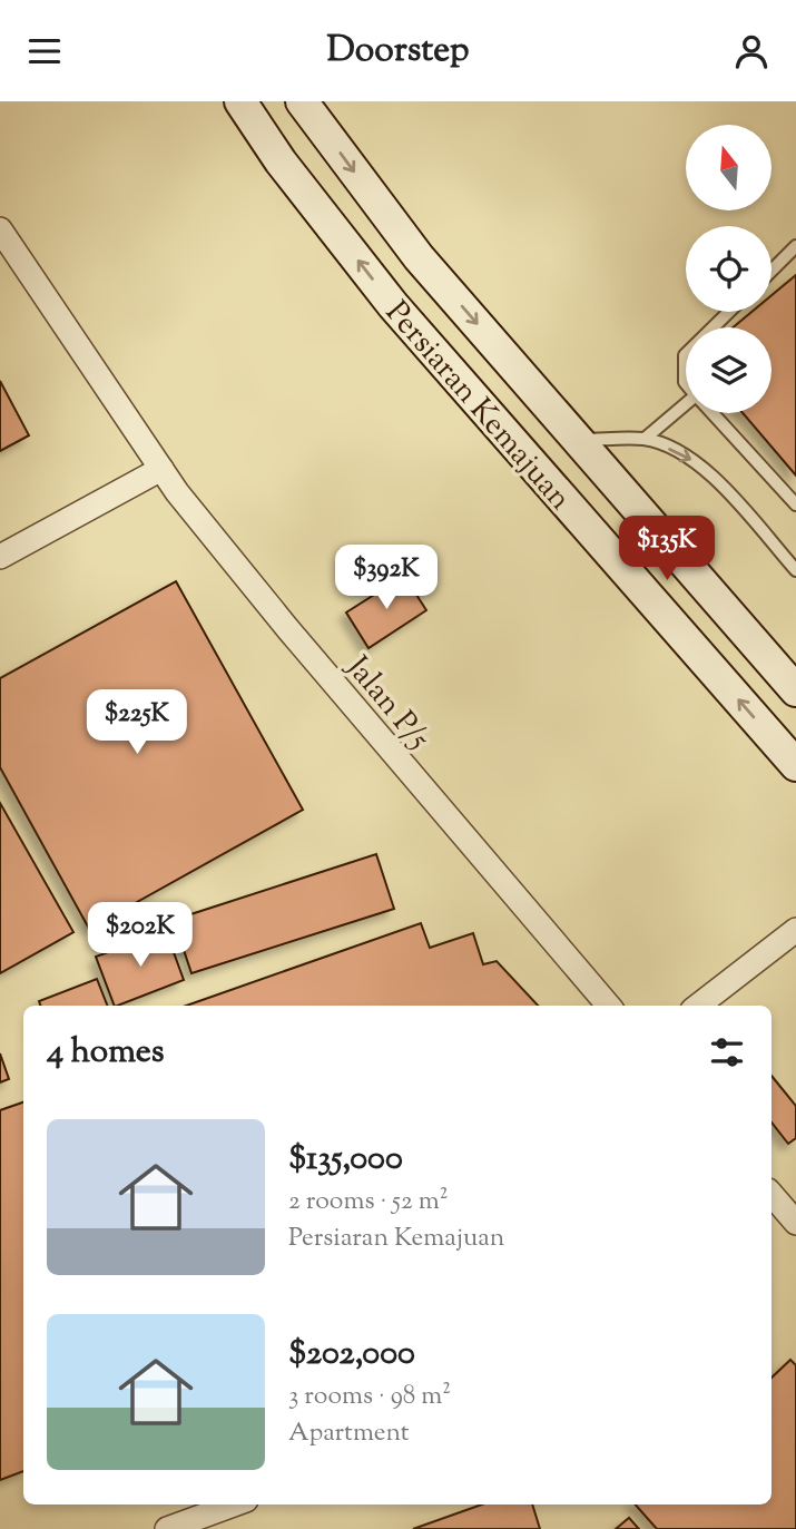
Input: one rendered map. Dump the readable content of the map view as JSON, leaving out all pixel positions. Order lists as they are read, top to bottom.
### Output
{
  "streets": {
    "main road": ["Persiaran Kemajuan"],
    "street": ["Jalan P/5"]
  },
  "north": "top",
  "page": {
    "header": "Doorstep",
    "price": [
      "$135K",
      "$392K",
      "$225K",
      "$202K"
    ],
    "heading": "4 homes",
    "list": [
      {
        "name": "$135,000",
        "note": "2 rooms · 52 m² · Persiaran Kemajuan"
      },
      {
        "name": "$202,000",
        "note": "3 rooms · 98 m² · Apartment"
      }
    ]
  }
}
